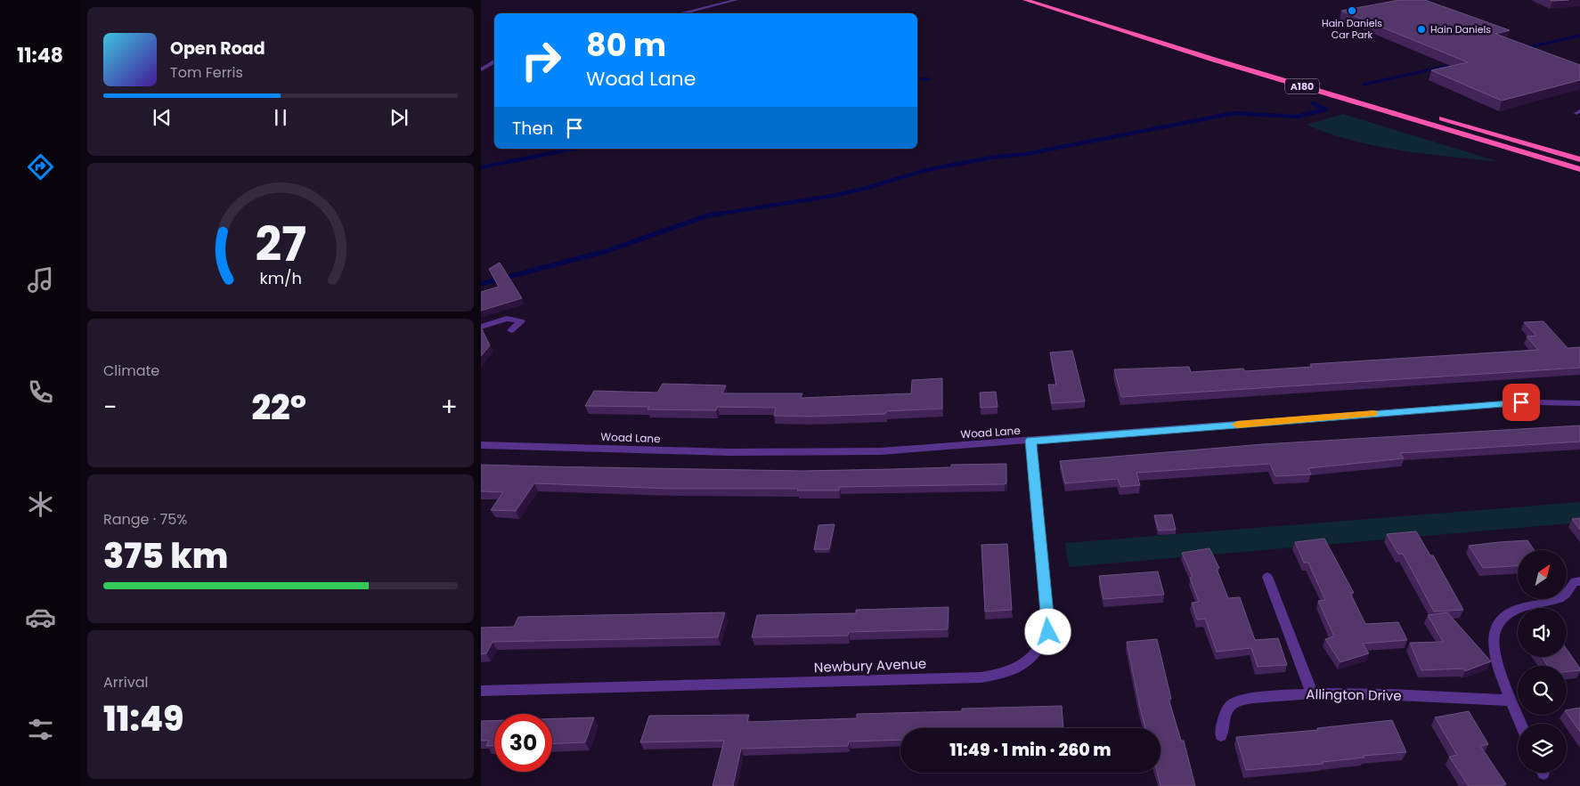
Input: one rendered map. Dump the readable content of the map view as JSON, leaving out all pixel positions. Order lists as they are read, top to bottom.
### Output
{
  "streets": {
    "highway": ["A180"],
    "street": ["Woad Lane", "Newbury Avenue", "Allington Drive"]
  },
  "crossings": [
    ["Woad Lane", "Newbury Avenue"]
  ],
  "places": ["Hain Daniels Car Park", "Hain Daniels"],
  "north": "top right",
  "page": {
    "tabs": "11:48",
    "turn": ["80 m", "Woad Lane"],
    "song": ["Open Road", "Tom Ferris"],
    "then": "Then",
    "tile": [
      "Climate",
      ["Range · 75%", "375 km"],
      ["Arrival", "11:49"]
    ],
    "heat": ["−", "22°", "+"],
    "limit": "30",
    "trip": "11:49 · 1 min · 260 m",
    "gauge": ["27", "km/h"]
  }
}
